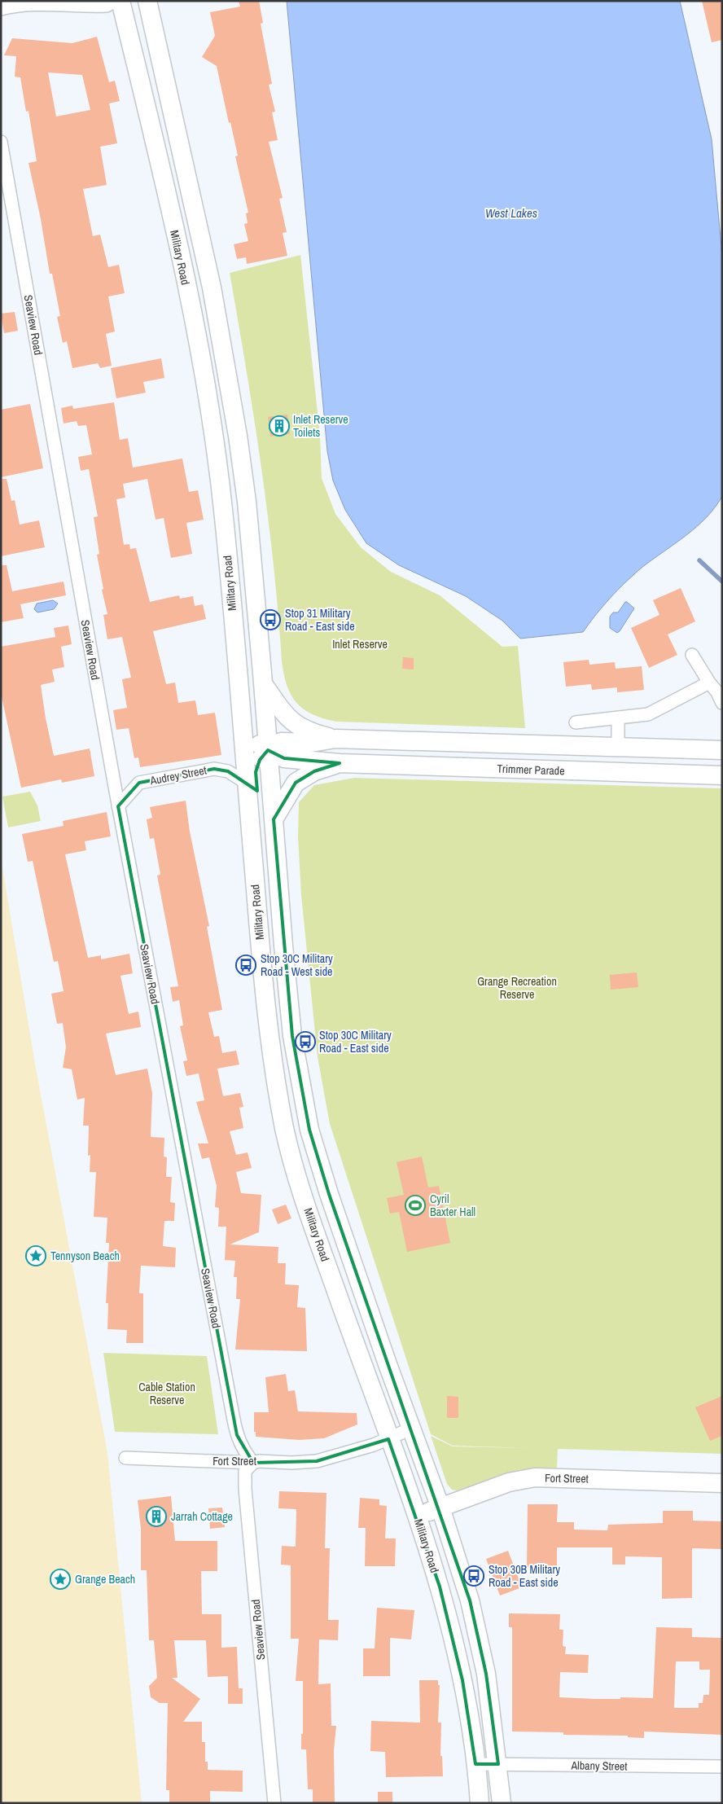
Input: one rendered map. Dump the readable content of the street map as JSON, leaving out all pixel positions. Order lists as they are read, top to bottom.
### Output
{
  "streets": {
    "main road": ["Military Road", "Trimmer Parade", "Fort Street"],
    "street": ["Seaview Road", "Audrey Street", "Albany Street"]
  },
  "crossings": [
    ["Military Road", "Trimmer Parade"],
    ["Military Road", "Audrey Street"],
    ["Military Road", "Fort Street"],
    ["Military Road", "Albany Street"],
    ["Seaview Road", "Audrey Street"],
    ["Seaview Road", "Fort Street"]
  ],
  "water": ["West Lakes"],
  "parks": ["Inlet Reserve", "Grange Recreation Reserve", "Cable Station Reserve"],
  "places": {
    "building": ["Inlet Reserve Toilets", "Jarrah Cottage"],
    "bus stop": [
      "Stop 31 Military Road - East side",
      "Stop 30C Military Road - West side",
      "Stop 30C Military Road - East side",
      "Stop 30B Military Road - East side"
    ],
    "sports": ["Cyril Baxter Hall"],
    "place": ["Tennyson Beach", "Grange Beach"]
  }
}
